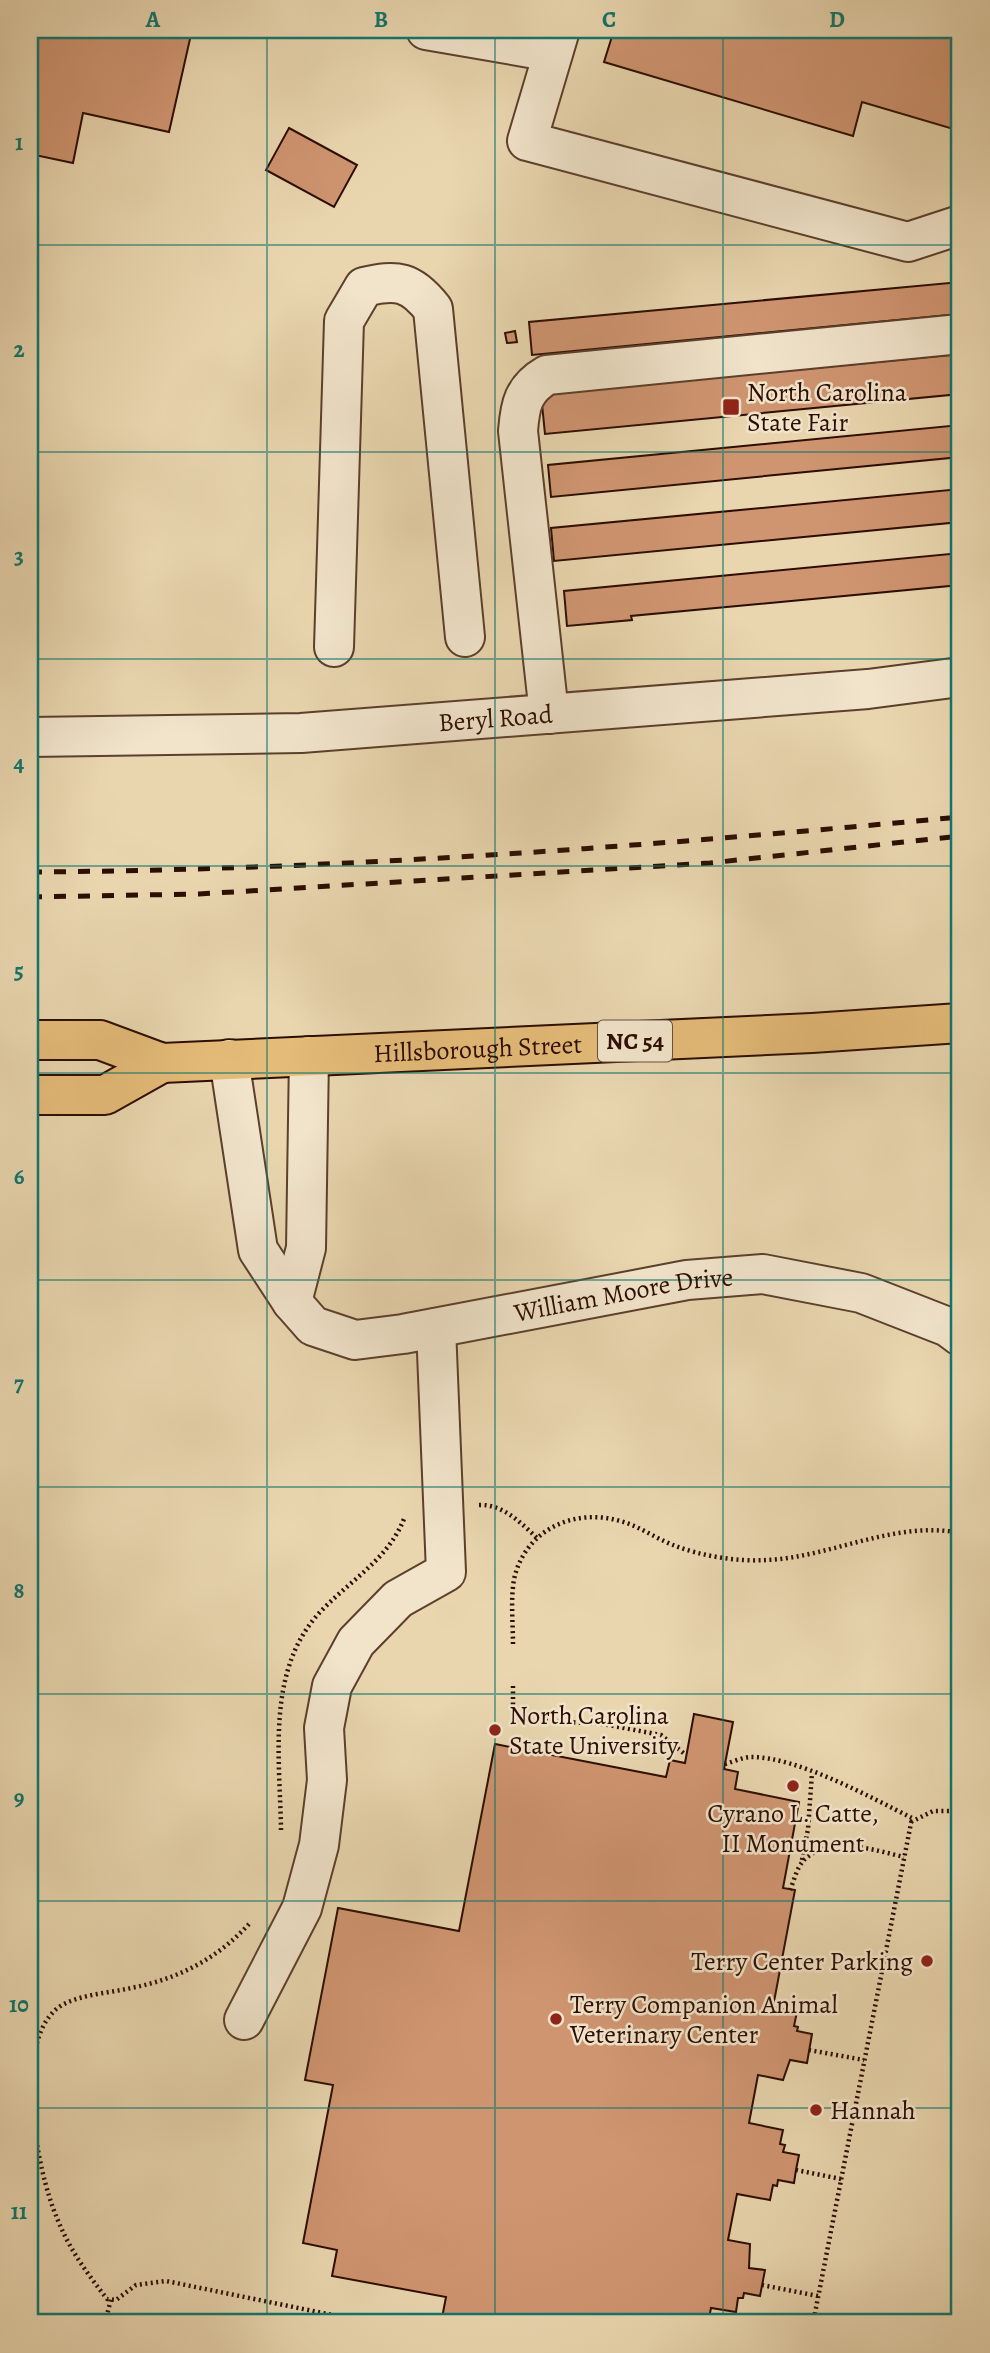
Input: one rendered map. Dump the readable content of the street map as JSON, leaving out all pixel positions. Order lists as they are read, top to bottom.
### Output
{
  "streets": {
    "main road": ["NC 54", "Hillsborough Street"],
    "street": ["Beryl Road", "William Moore Drive"]
  },
  "crossings": [
    ["Hillsborough Street", "William Moore Drive"]
  ],
  "places": {
    "transit": ["North Carolina State Fair"],
    "other": [
      "North Carolina State University",
      "Cyrano L. Catte, II Monument",
      "Terry Center Parking",
      "Terry Companion Animal Veterinary Center",
      "Hannah"
    ]
  },
  "grid": {
    "columns": [
      "A",
      "B",
      "C",
      "D"
    ],
    "rows": [
      "1",
      "2",
      "3",
      "4",
      "5",
      "6",
      "7",
      "8",
      "9",
      "10",
      "11"
    ]
  }
}
